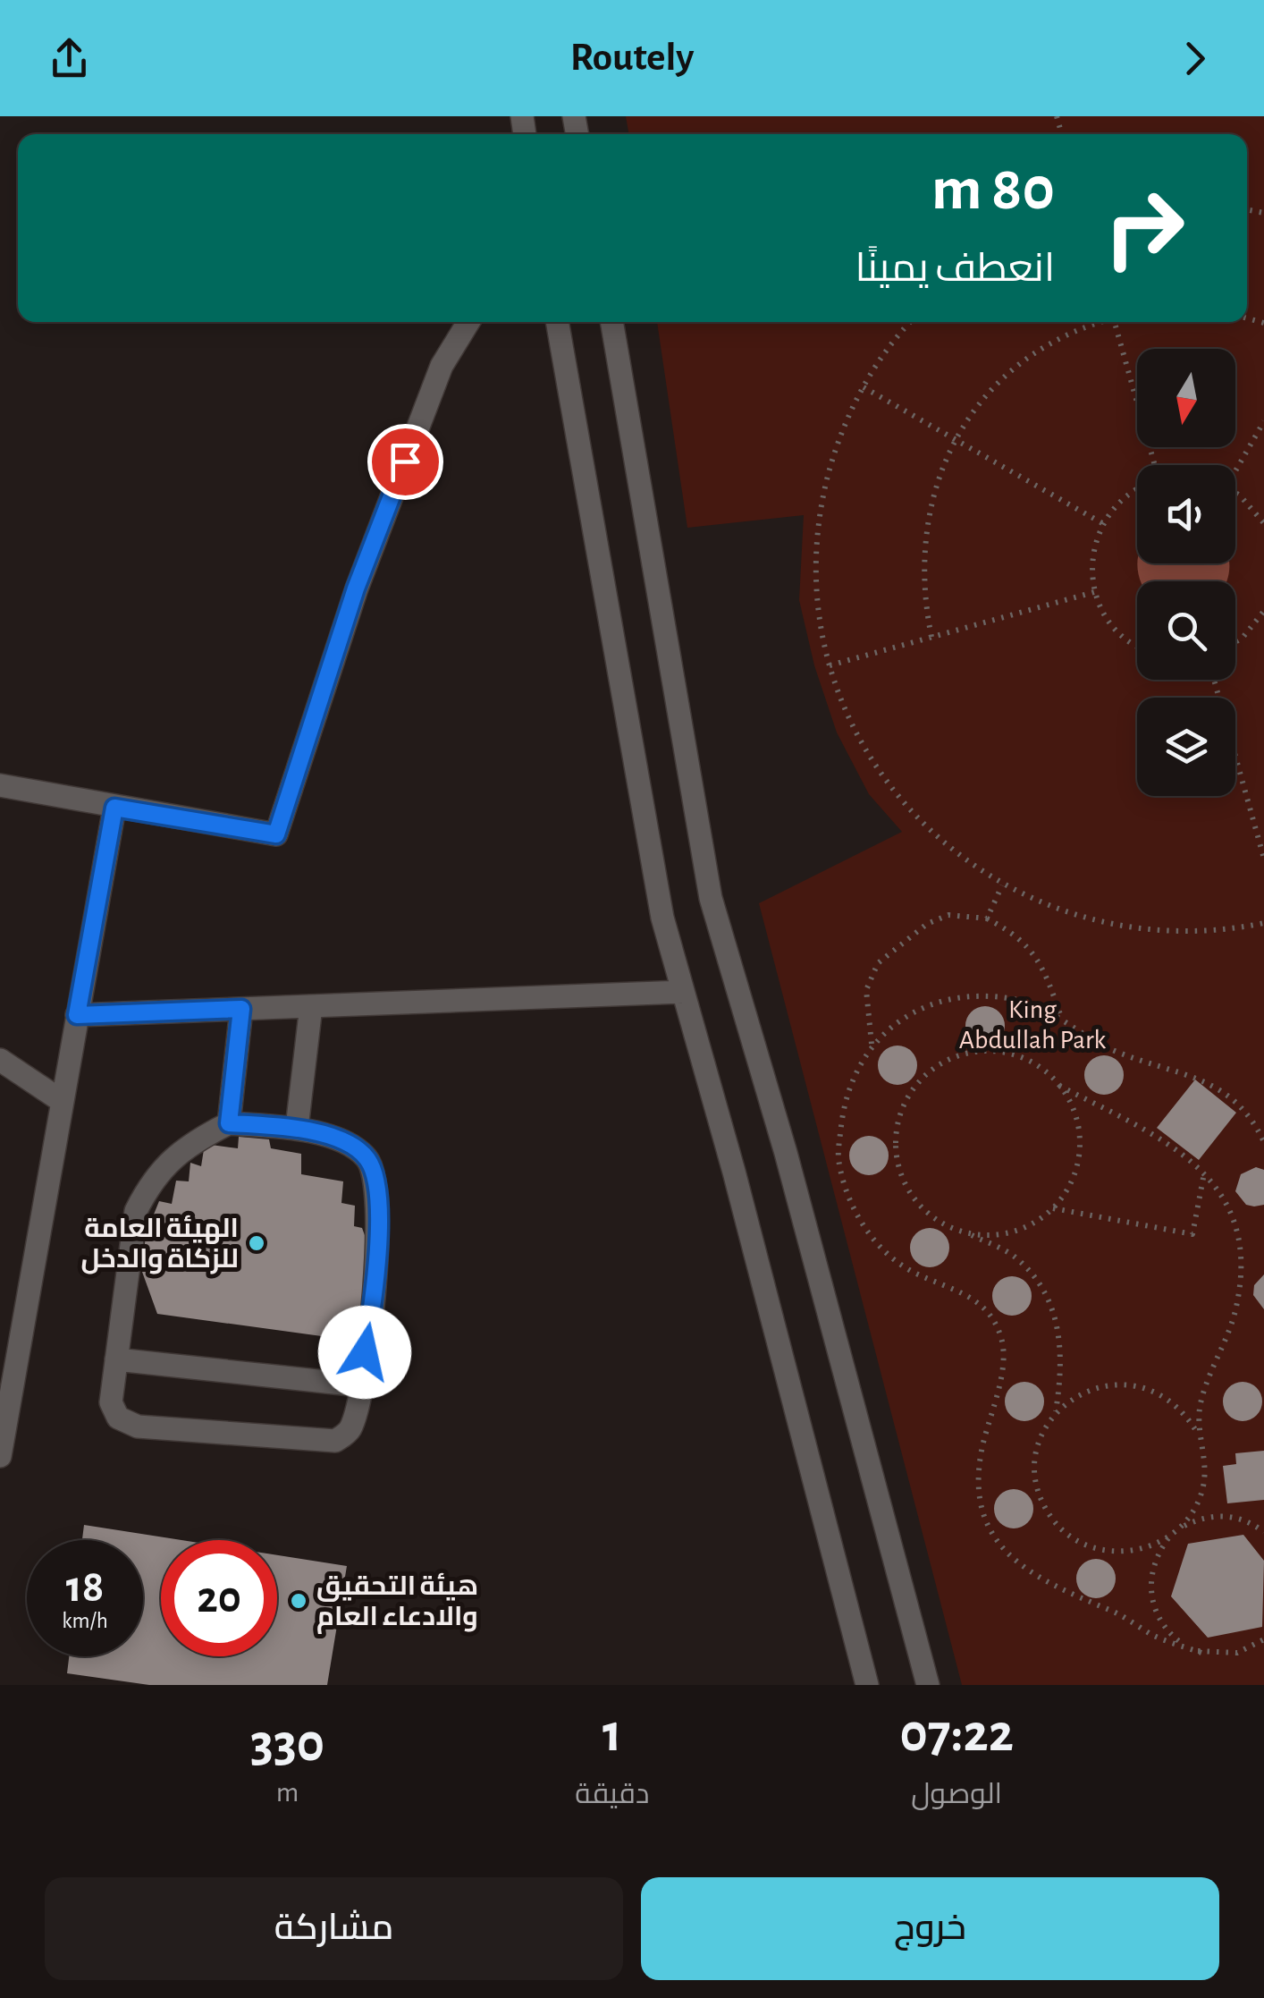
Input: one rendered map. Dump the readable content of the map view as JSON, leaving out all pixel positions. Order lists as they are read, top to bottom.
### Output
{
  "parks": ["King Abdullah Park"],
  "places": ["الهيئة العامة للزكاة والدخل", "هيئة التحقيق والادعاء العام"],
  "north": "bottom",
  "page": {
    "header": "Routely",
    "turn": ["80 m", "انعطف يمينًا"],
    "speed": "18 km/h",
    "limit": "20",
    "eta": [
      "07:22",
      "الوصول",
      "1",
      "دقيقة",
      "330",
      "m"
    ],
    "buttons": ["خروج", "مشاركة"]
  }
}
